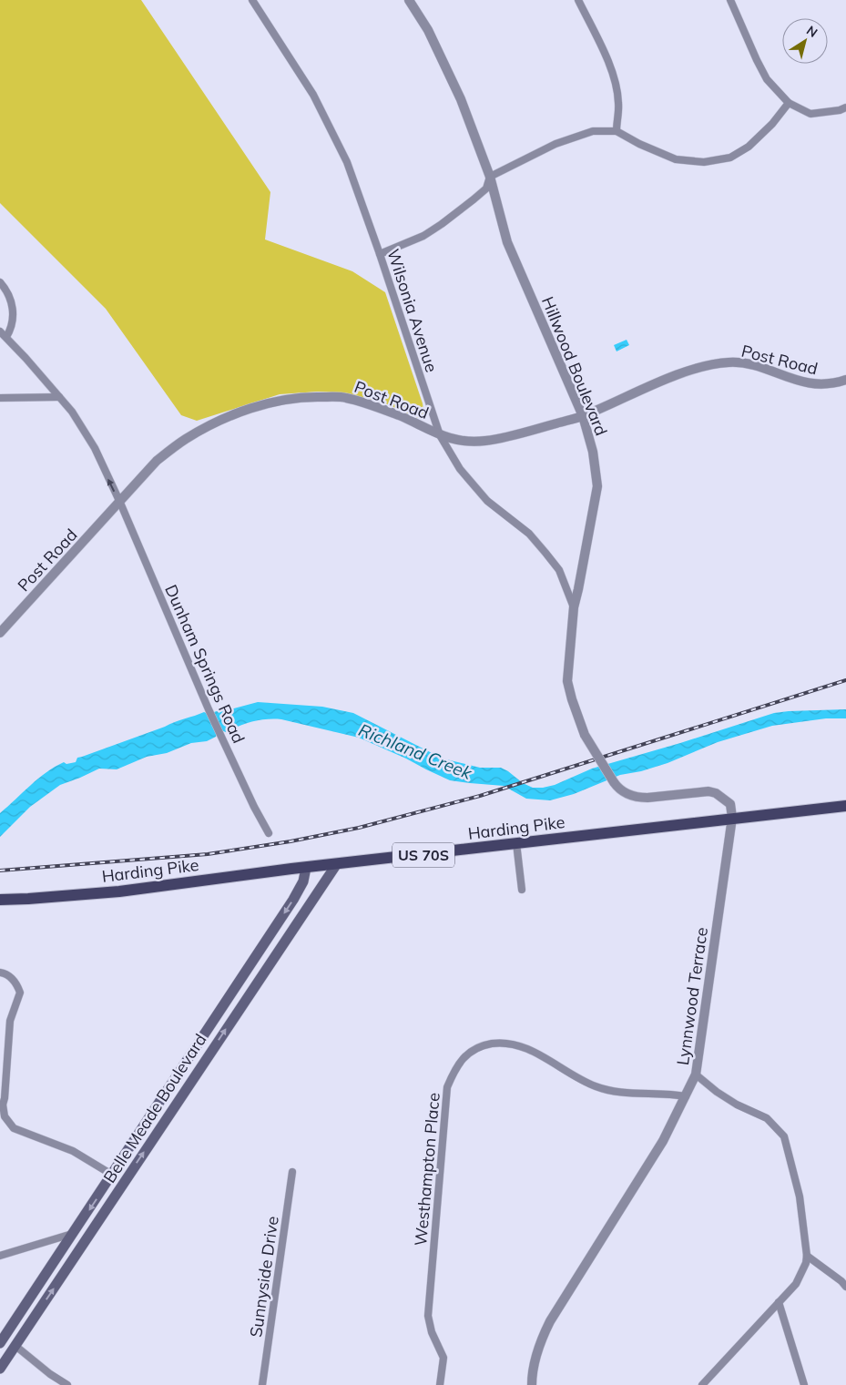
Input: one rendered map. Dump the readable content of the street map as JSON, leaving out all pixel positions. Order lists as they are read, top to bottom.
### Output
{
  "streets": {
    "main road": ["Harding Pike", "US 70S", "Belle Meade Boulevard"],
    "street": [
      "Wilsonia Avenue",
      "Post Road",
      "Hillwood Boulevard",
      "Dunham Springs Road",
      "Lynnwood Terrace",
      "Westhampton Place",
      "Sunnyside Drive"
    ]
  },
  "crossings": [
    ["Wilsonia Avenue", "Post Road"],
    ["Wilsonia Avenue", "Hillwood Boulevard"],
    ["Post Road", "Hillwood Boulevard"],
    ["Post Road", "Dunham Springs Road"],
    ["Hillwood Boulevard", "Harding Pike"],
    ["Hillwood Boulevard", "Lynnwood Terrace"],
    ["Harding Pike", "Lynnwood Terrace"],
    ["Harding Pike", "Belle Meade Boulevard"],
    ["Lynnwood Terrace", "Westhampton Place"]
  ],
  "water": ["Richland Creek"],
  "north": "top right"
}
